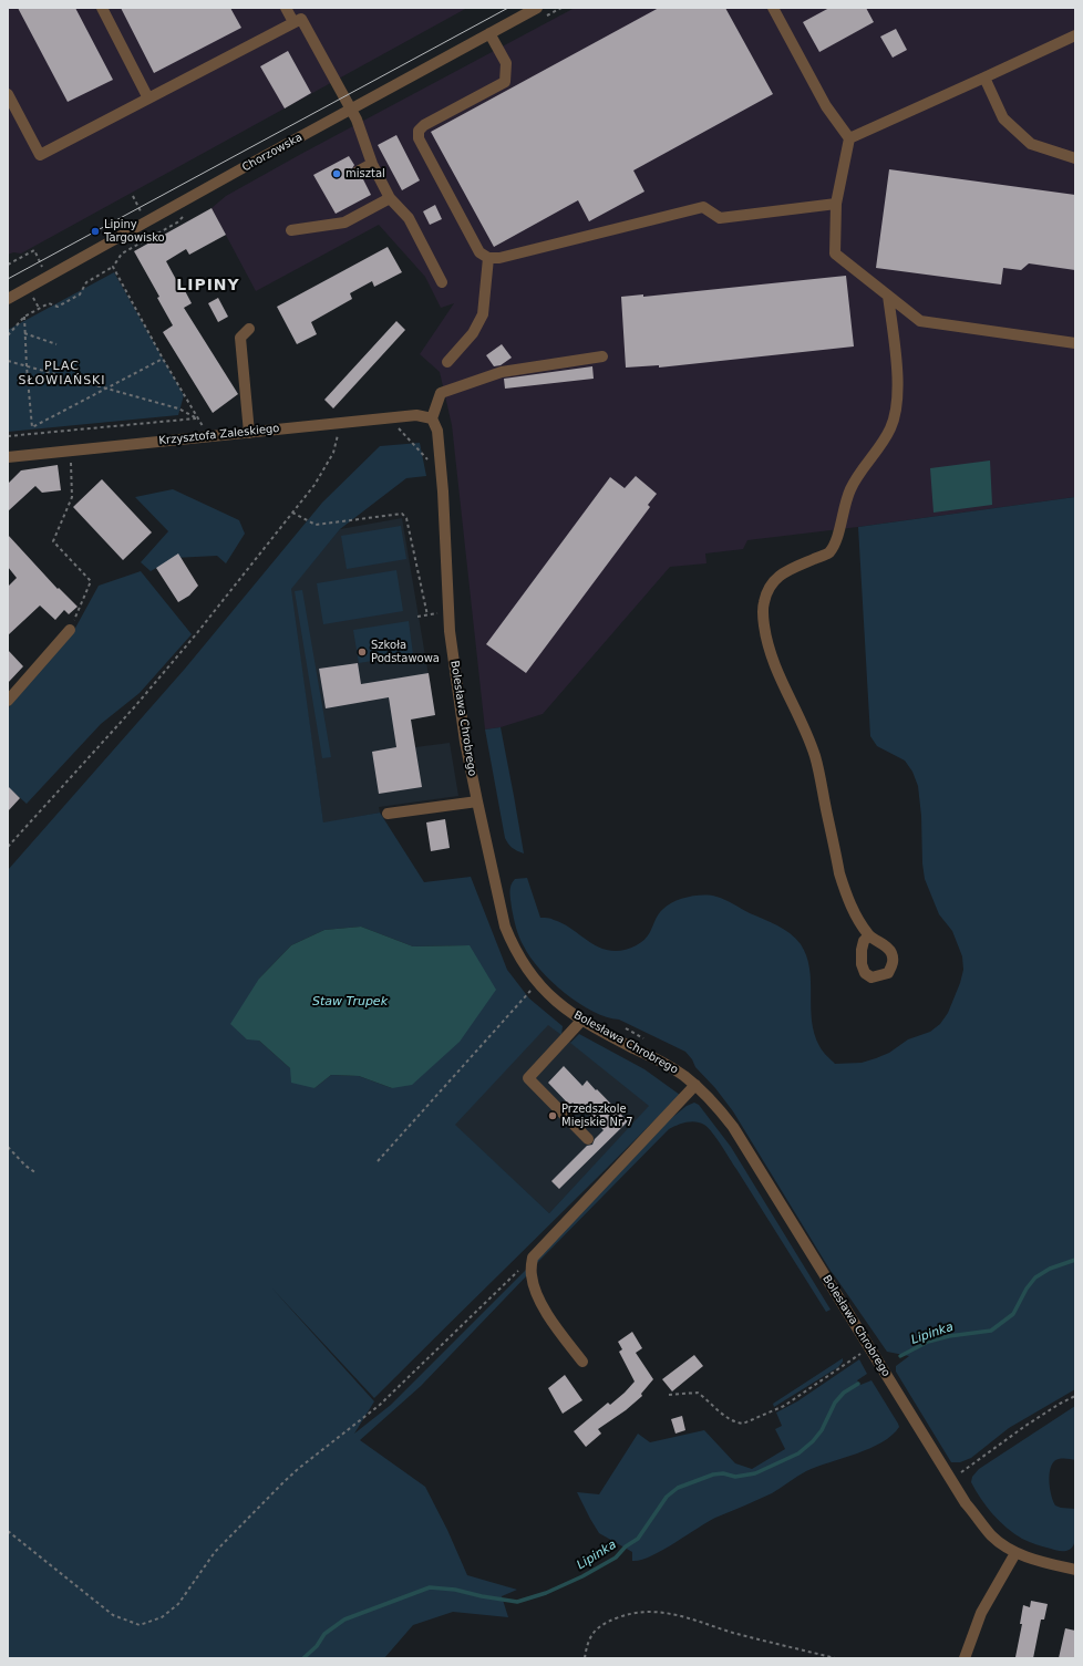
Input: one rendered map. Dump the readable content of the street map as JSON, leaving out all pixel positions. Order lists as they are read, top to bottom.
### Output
{
  "streets": {
    "street": ["Chorzowska", "Krzysztofa Zaleskiego", "Bolesława Chrobrego"]
  },
  "crossings": [
    ["Krzysztofa Zaleskiego", "Bolesława Chrobrego"]
  ],
  "districts": ["LIPINY", "PLAC SŁOWIAŃSKI"],
  "water": ["Staw Trupek", "Lipinka"],
  "places": [
    "misztal",
    "Lipiny Targowisko",
    "Szkoła Podstawowa",
    "Przedszkole Miejskie Nr 7"
  ]
}
